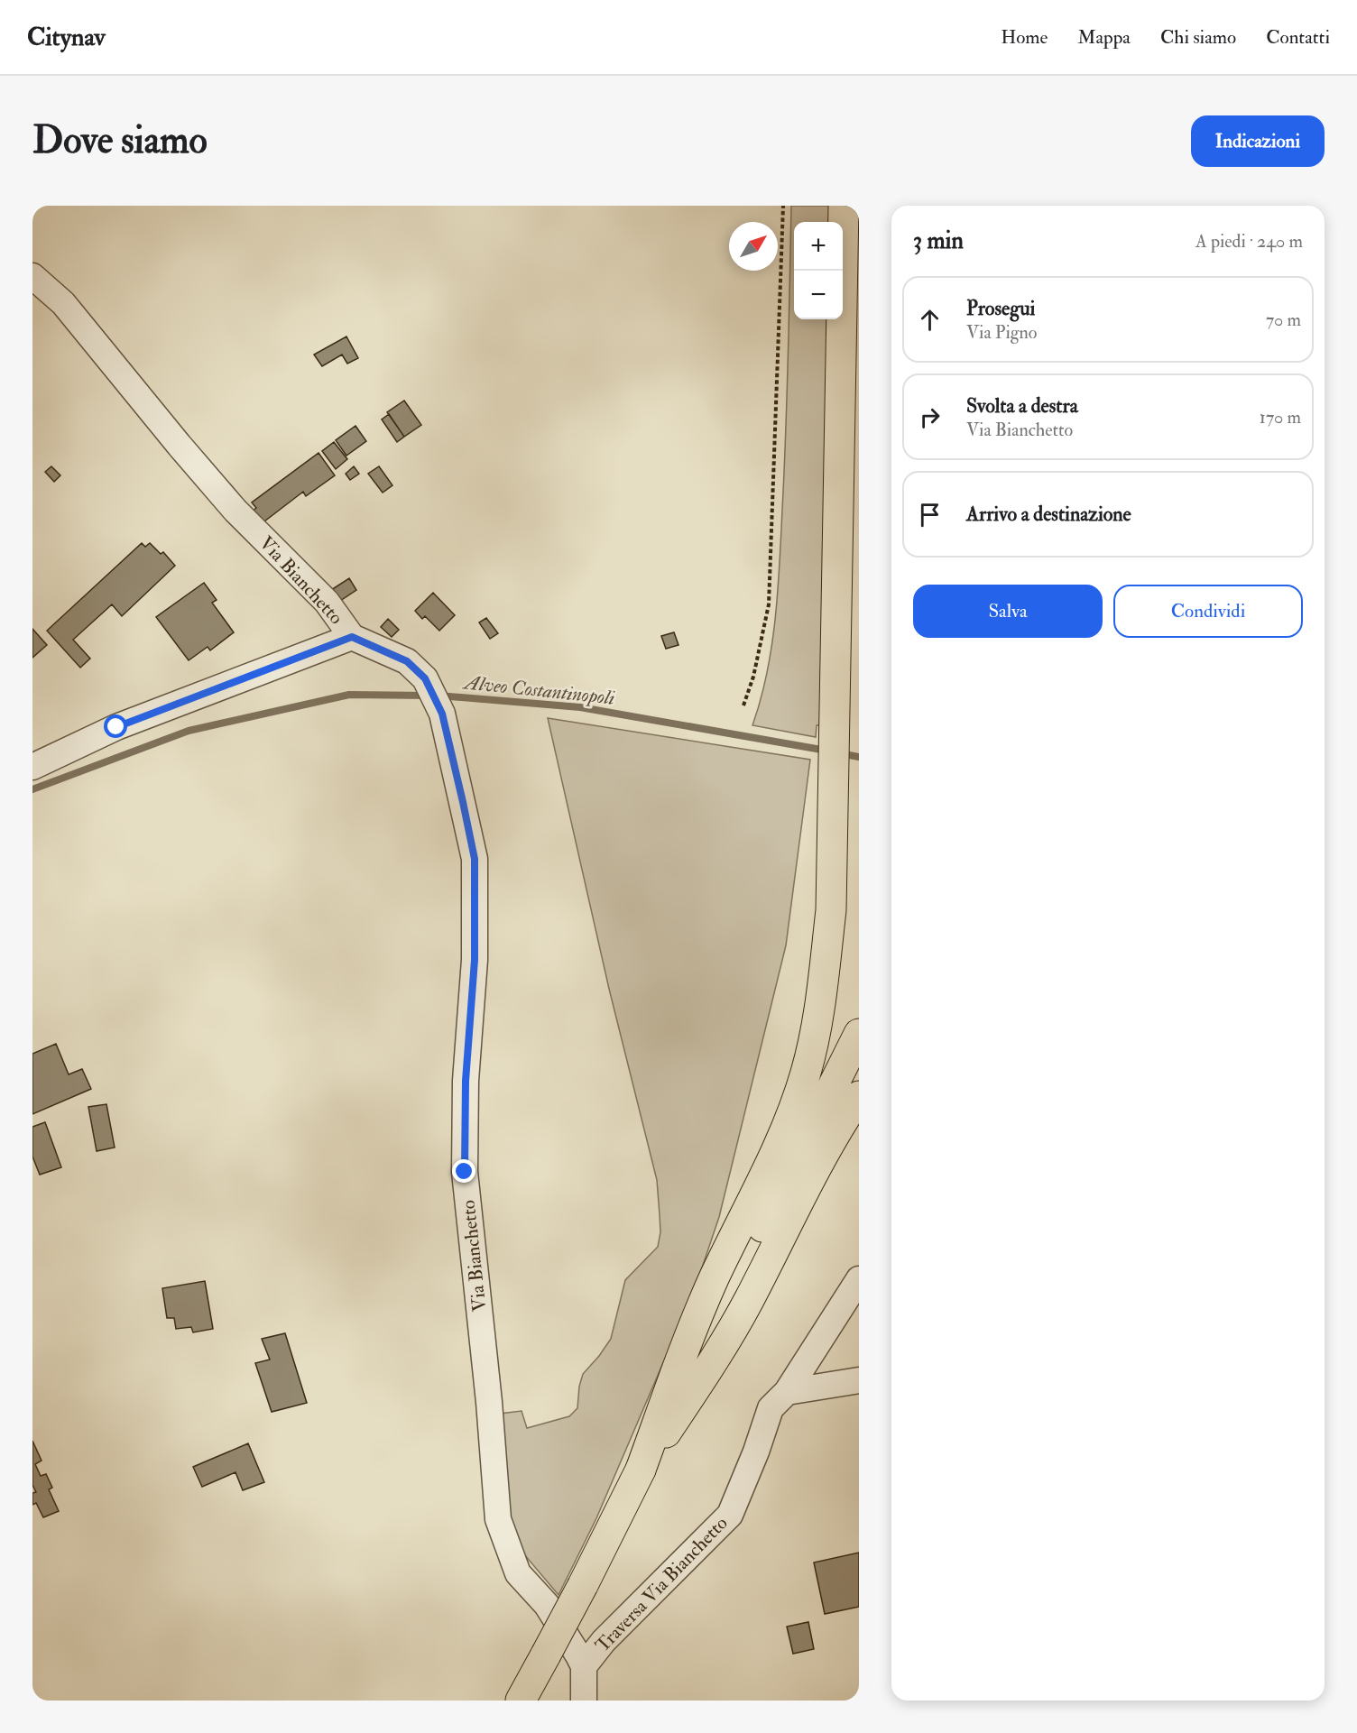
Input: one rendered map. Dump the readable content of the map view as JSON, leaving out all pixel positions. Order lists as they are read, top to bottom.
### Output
{
  "streets": {
    "street": ["Via Bianchetto", "Traversa Via Bianchetto"]
  },
  "crossings": [
    ["Via Bianchetto", "Traversa Via Bianchetto"]
  ],
  "water": ["Alveo Costantinopoli"],
  "north": "top right",
  "page": {
    "header": "Citynav",
    "nav": [
      "Home",
      "Mappa",
      "Chi siamo",
      "Contatti"
    ],
    "buttons": [
      "Indicazioni",
      ["Salva", "Condividi"]
    ],
    "title": "Dove siamo",
    "heading": ["3 min", "A piedi · 240 m"],
    "map_buttons": ["+", "−"],
    "list": [
      ["Prosegui", "Via Pigno", "70 m"],
      ["Svolta a destra", "Via Bianchetto", "170 m"],
      "Arrivo a destinazione"
    ]
  }
}
